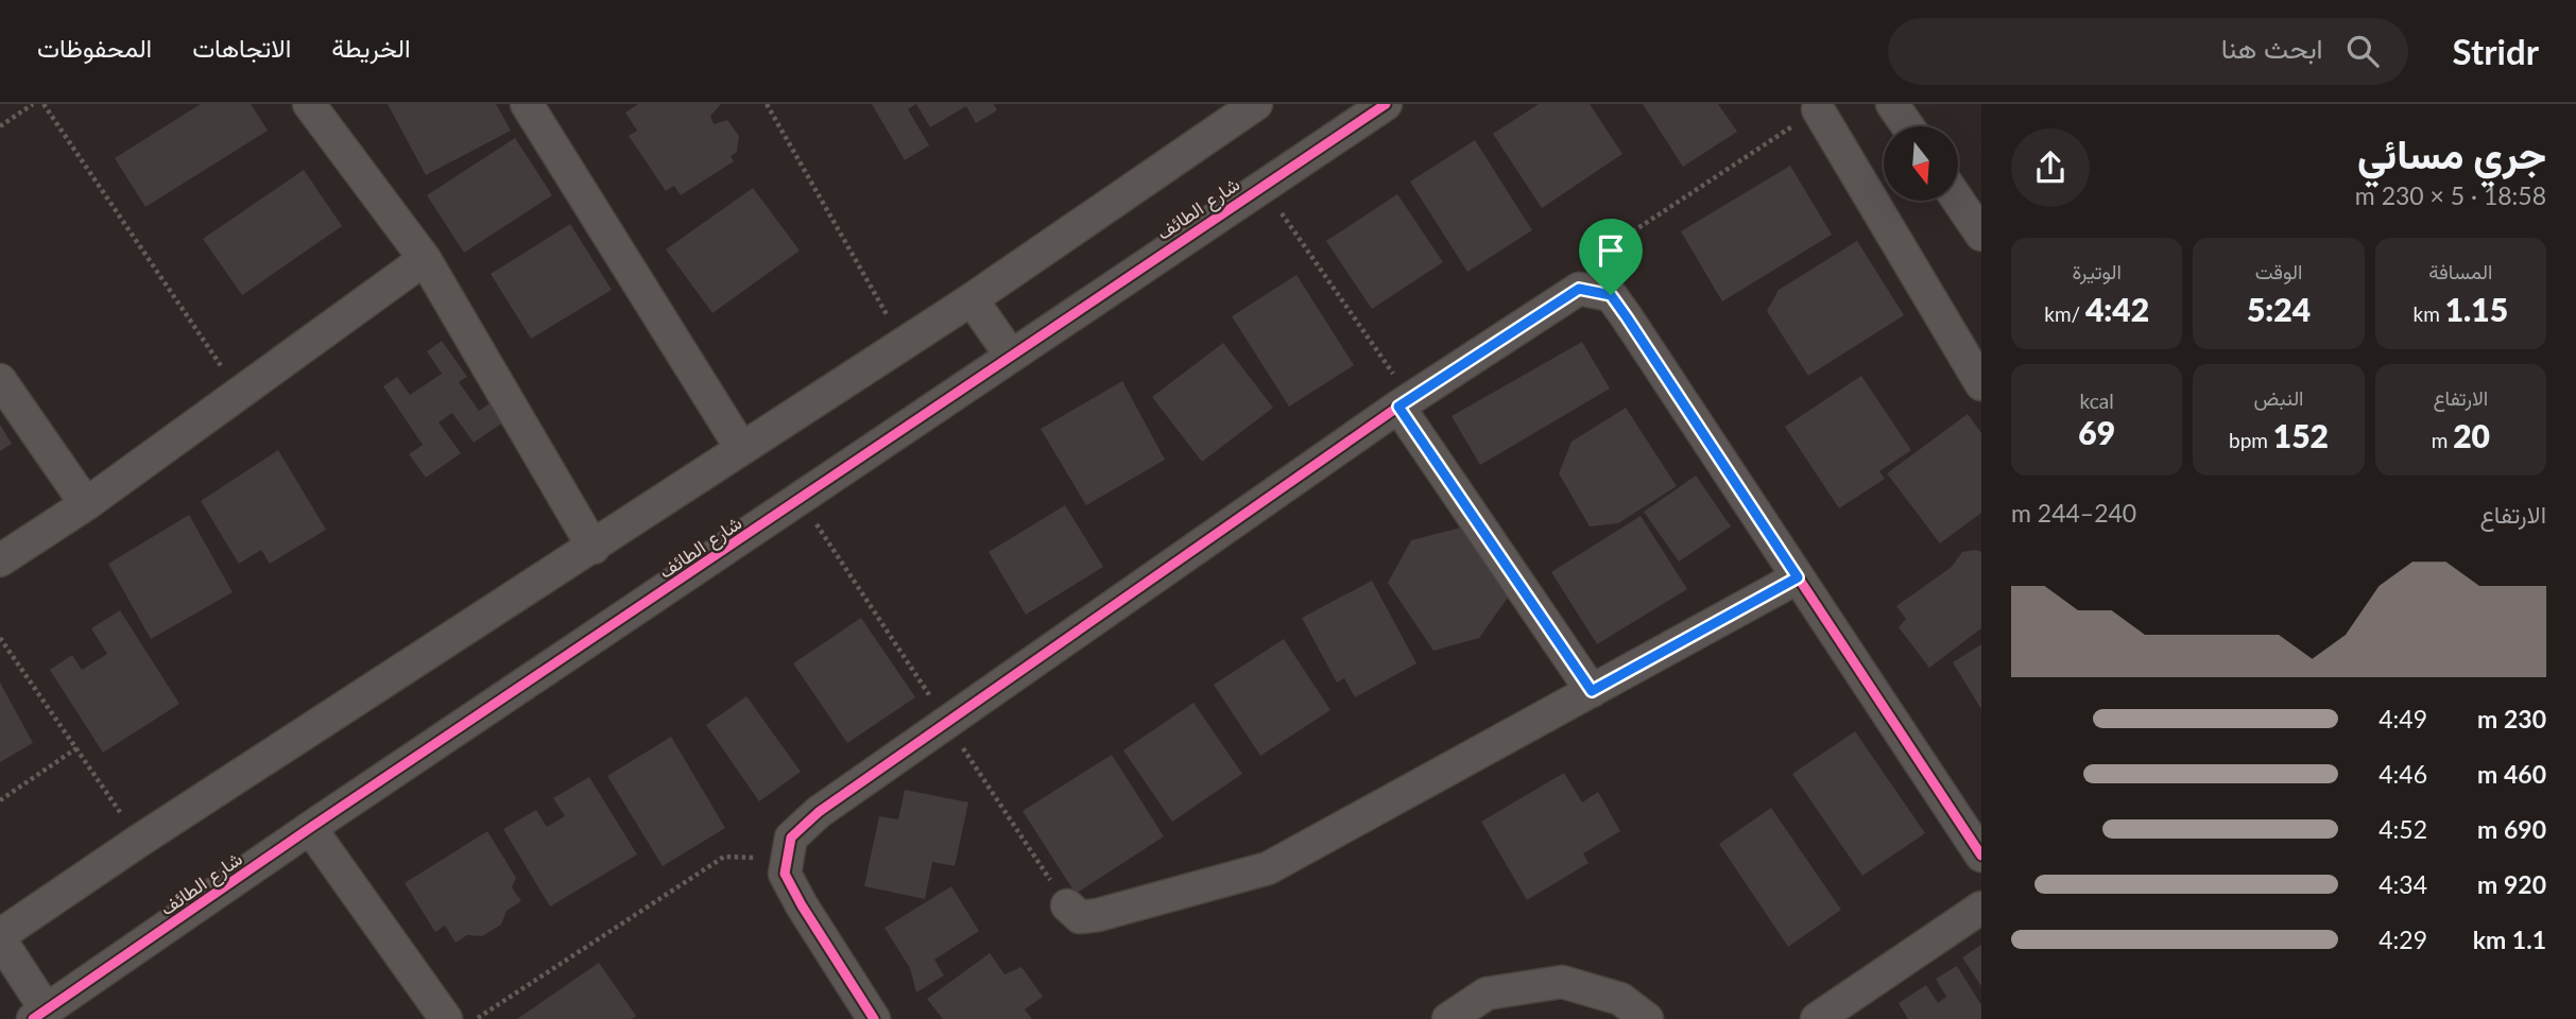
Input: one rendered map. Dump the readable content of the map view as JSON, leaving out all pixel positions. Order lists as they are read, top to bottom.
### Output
{
  "streets": {
    "street": ["شارع الطائف"]
  },
  "north": "bottom",
  "page": {
    "header": "Stridr",
    "search": "ابحث هنا",
    "nav": ["الخريطة", "الاتجاهات", "المحفوظات"],
    "heading": ["جري مسائي", "18:58 · 5 × 230 m"],
    "stats": [
      ["المسافة", "1.15 km"],
      ["الوقت", "5:24"],
      ["الوتيرة", "4:42 /km"],
      ["الارتفاع", "20 m"],
      ["النبض", "152 bpm"],
      ["kcal", "69"]
    ],
    "chart": ["الارتفاع", "240–244 m"],
    "list": [
      {
        "name": "230 m",
        "note": "4:49"
      },
      {
        "name": "460 m",
        "note": "4:46"
      },
      {
        "name": "690 m",
        "note": "4:52"
      },
      {
        "name": "920 m",
        "note": "4:34"
      },
      {
        "name": "1.1 km",
        "note": "4:29"
      }
    ]
  }
}
